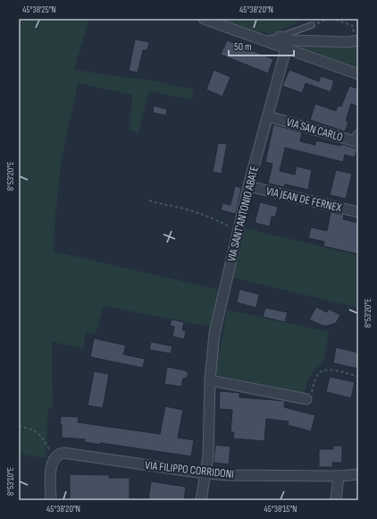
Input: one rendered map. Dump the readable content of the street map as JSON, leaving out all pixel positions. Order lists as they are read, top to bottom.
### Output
{
  "streets": {
    "street": [
      "VIA SAN CARLO",
      "VIA JEAN DE FERNEX",
      "VIA SANT'ANTONIO ABATE",
      "VIA FILIPPO CORRIDONI"
    ]
  },
  "crossings": [
    ["VIA SAN CARLO", "VIA SANT'ANTONIO ABATE"],
    ["VIA JEAN DE FERNEX", "VIA SANT'ANTONIO ABATE"],
    ["VIA SANT'ANTONIO ABATE", "VIA FILIPPO CORRIDONI"]
  ],
  "scale_bar": "50 m",
  "coordinates": [
    "45°38'25\"N",
    "45°38'20\"N",
    "8°53'20\"E",
    "8°53'10\"E",
    "45°38'15\"N"
  ]
}
